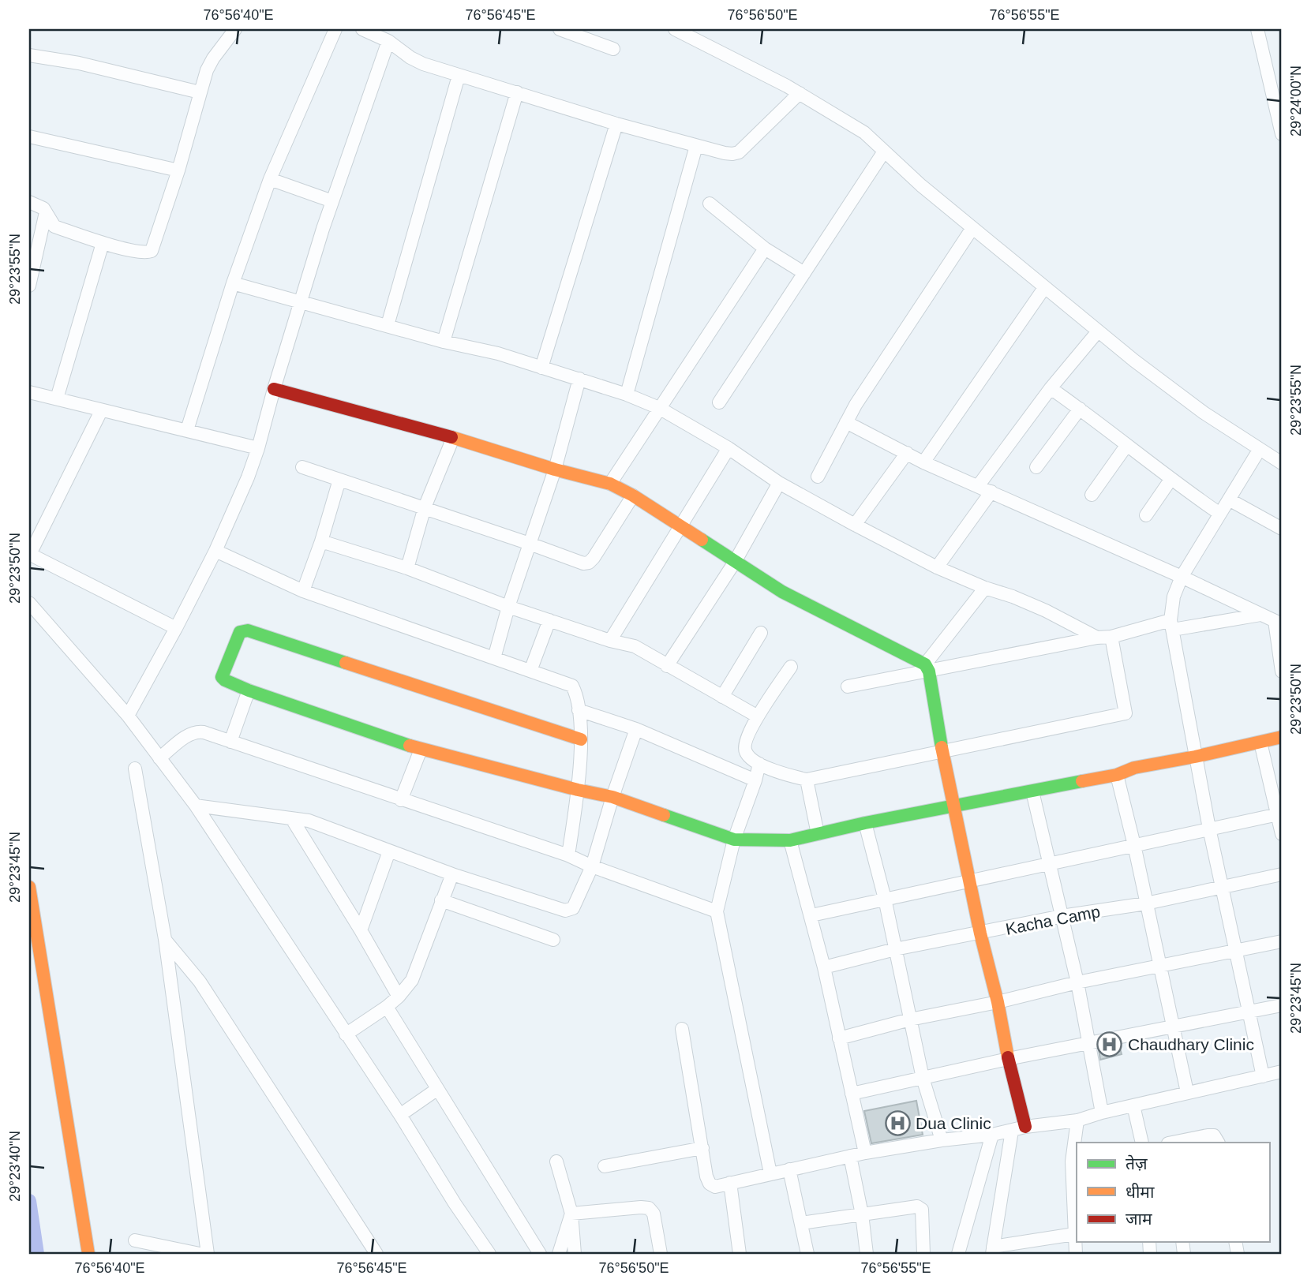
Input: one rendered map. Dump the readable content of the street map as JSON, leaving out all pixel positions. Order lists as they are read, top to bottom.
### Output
{
  "streets": {
    "street": ["Kacha Camp"]
  },
  "places": {
    "hospital": ["Chaudhary Clinic", "Dua Clinic"]
  },
  "legend": ["तेज़", "धीमा", "जाम"],
  "coordinates": [
    "76°56'40\"E",
    "76°56'45\"E",
    "76°56'50\"E",
    "76°56'55\"E",
    "29°24'00\"N",
    "29°23'55\"N",
    "29°23'50\"N",
    "29°23'45\"N",
    "29°23'40\"N"
  ]
}
